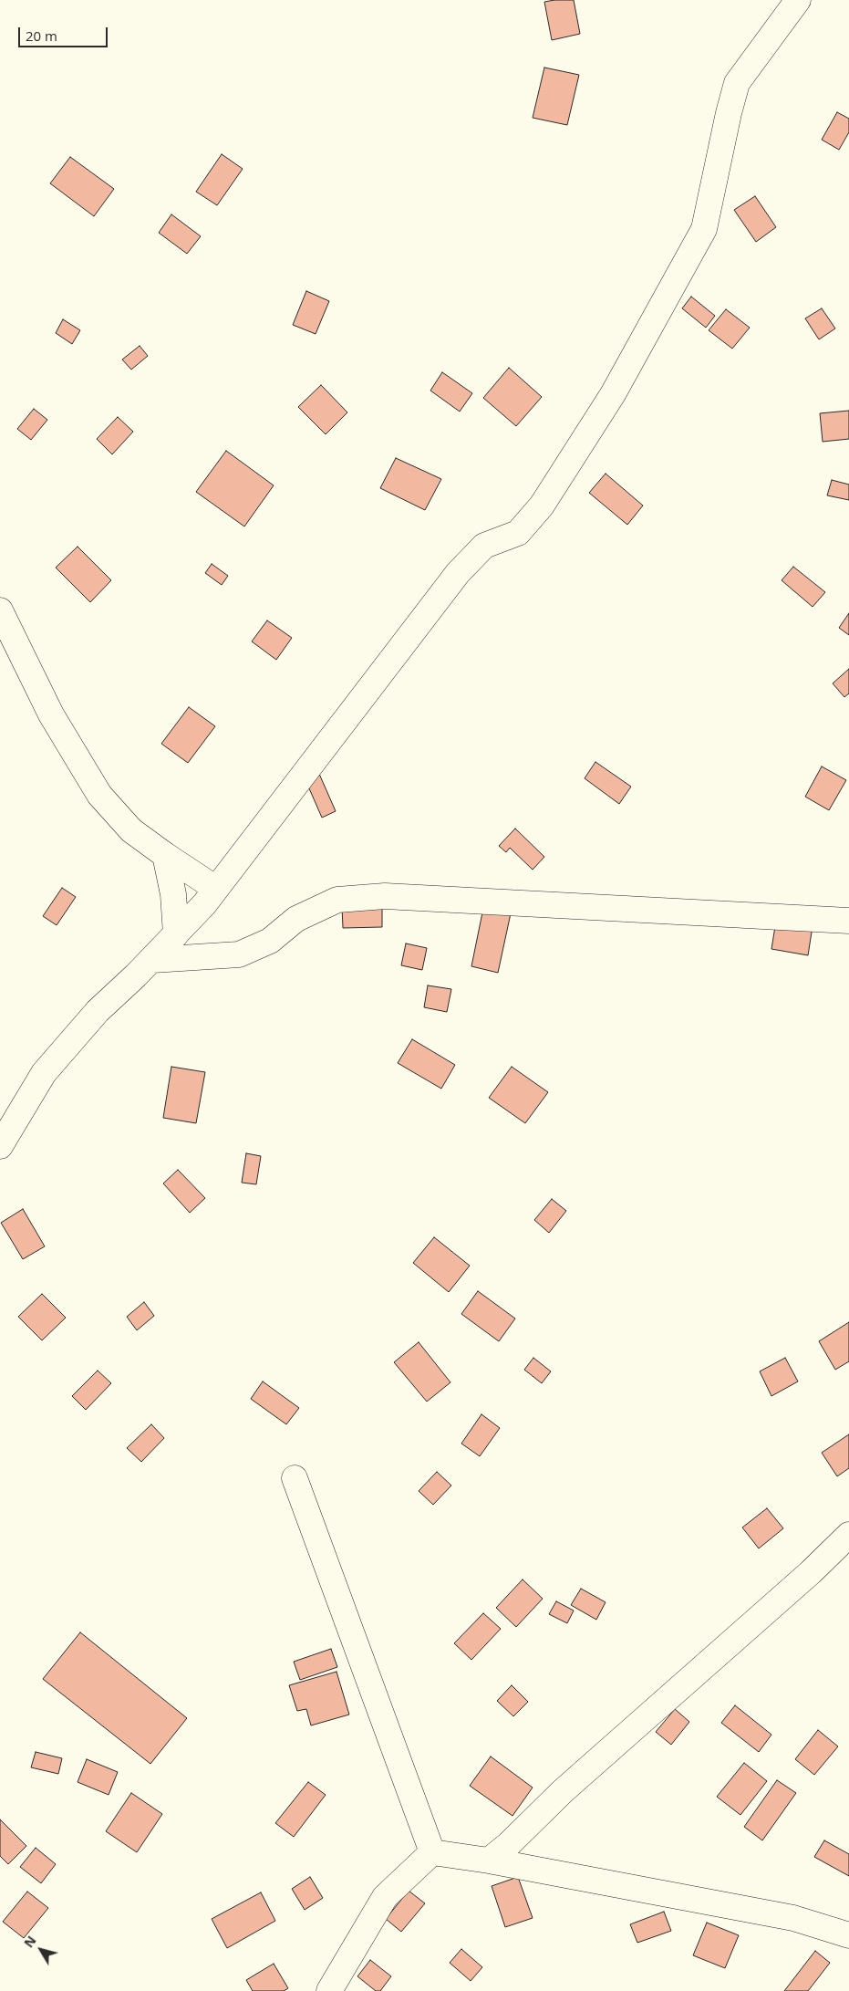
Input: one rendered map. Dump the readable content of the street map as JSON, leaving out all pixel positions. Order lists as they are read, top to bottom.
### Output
{
  "scale_bar": "20 m",
  "north": "top left"
}
